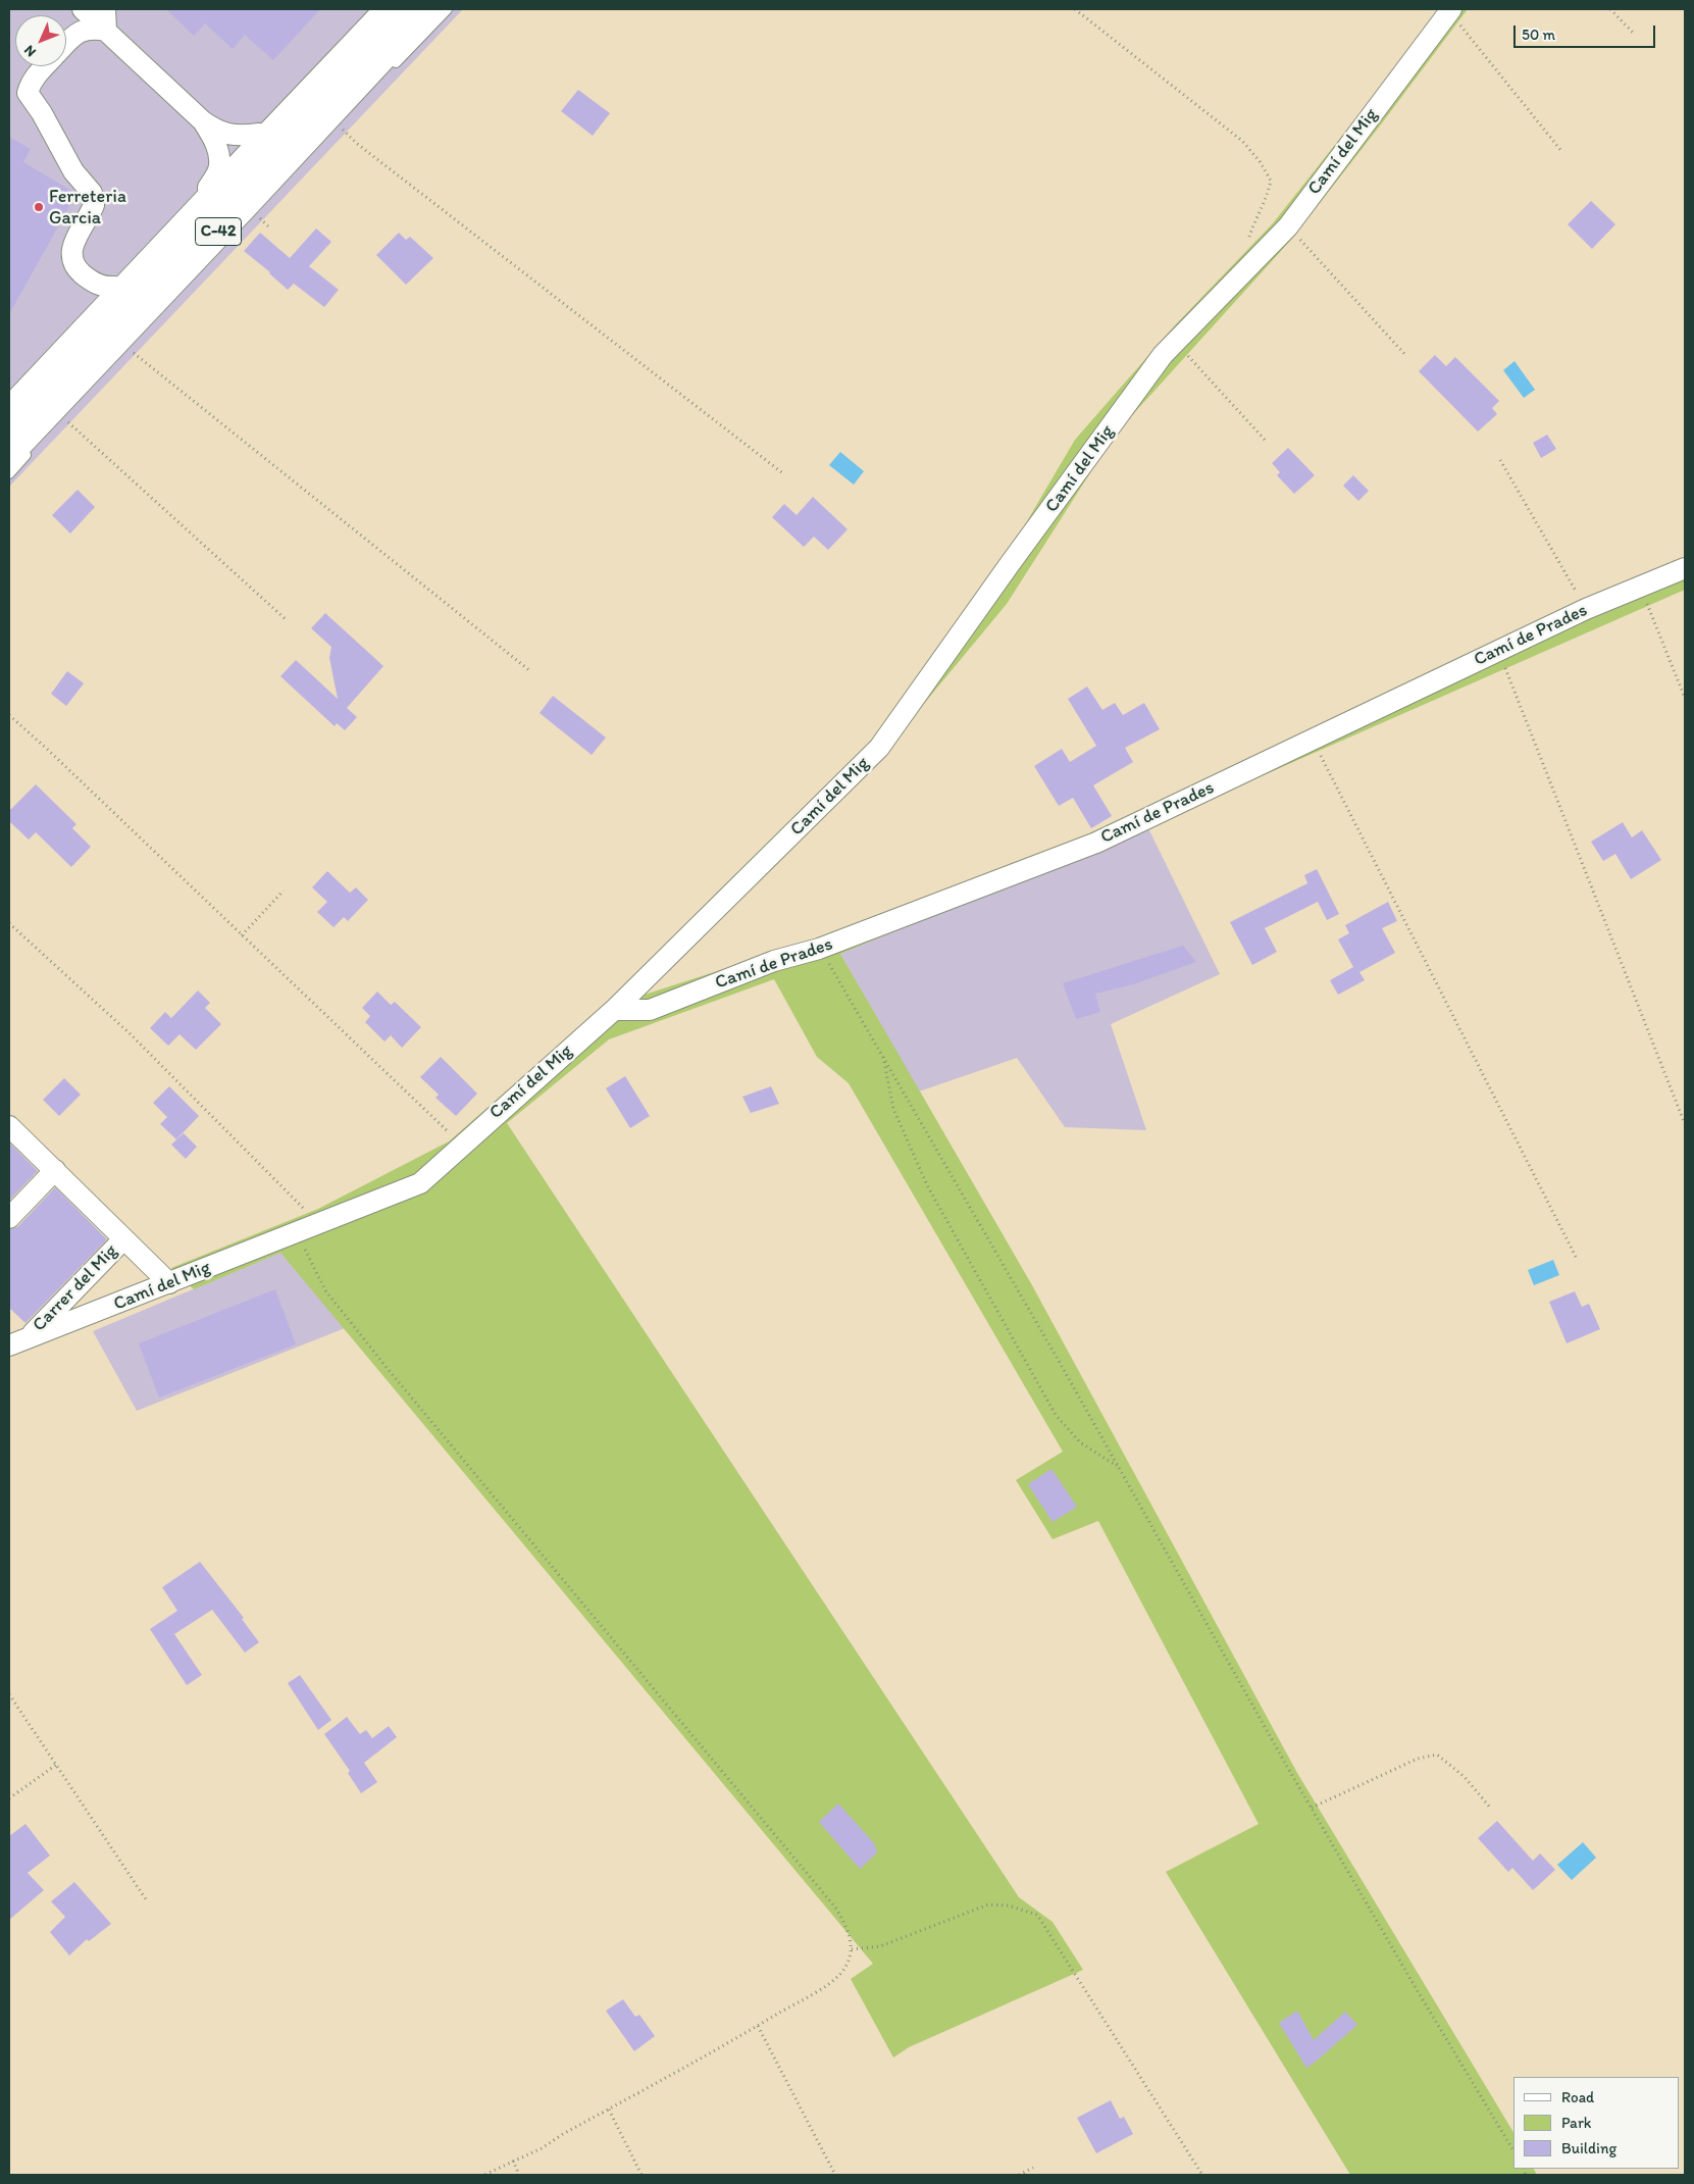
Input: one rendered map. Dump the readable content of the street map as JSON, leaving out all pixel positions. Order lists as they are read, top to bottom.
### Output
{
  "streets": {
    "main road": ["C-42"],
    "street": ["Camí del Mig", "Camí de Prades", "Carrer del Mig"]
  },
  "crossings": [
    ["Camí del Mig", "Camí de Prades"],
    ["Camí del Mig", "Carrer del Mig"]
  ],
  "places": ["Ferreteria Garcia"],
  "legend": ["Road", "Park", "Building"],
  "scale_bar": "50 m",
  "north": "bottom left"
}
